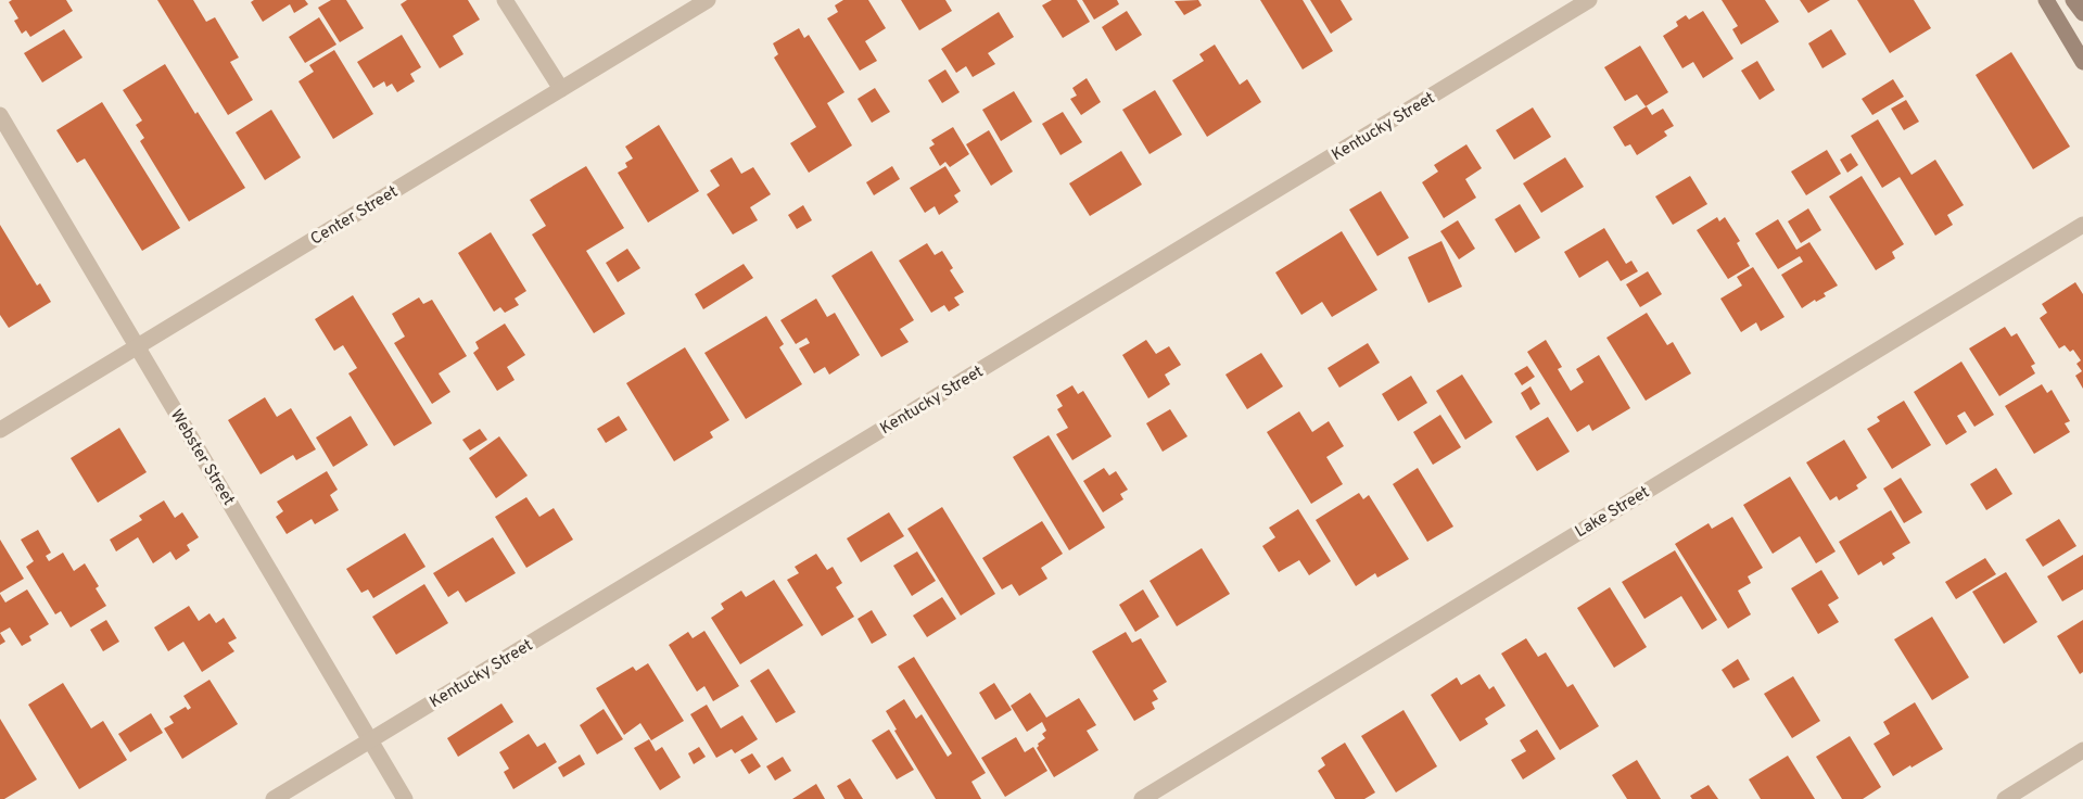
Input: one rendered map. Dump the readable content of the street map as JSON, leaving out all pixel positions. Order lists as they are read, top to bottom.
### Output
{
  "streets": {
    "street": [
      "Kentucky Street",
      "Center Street",
      "Webster Street",
      "Lake Street"
    ]
  },
  "crossings": [
    ["Kentucky Street", "Webster Street"],
    ["Center Street", "Webster Street"]
  ]
}
